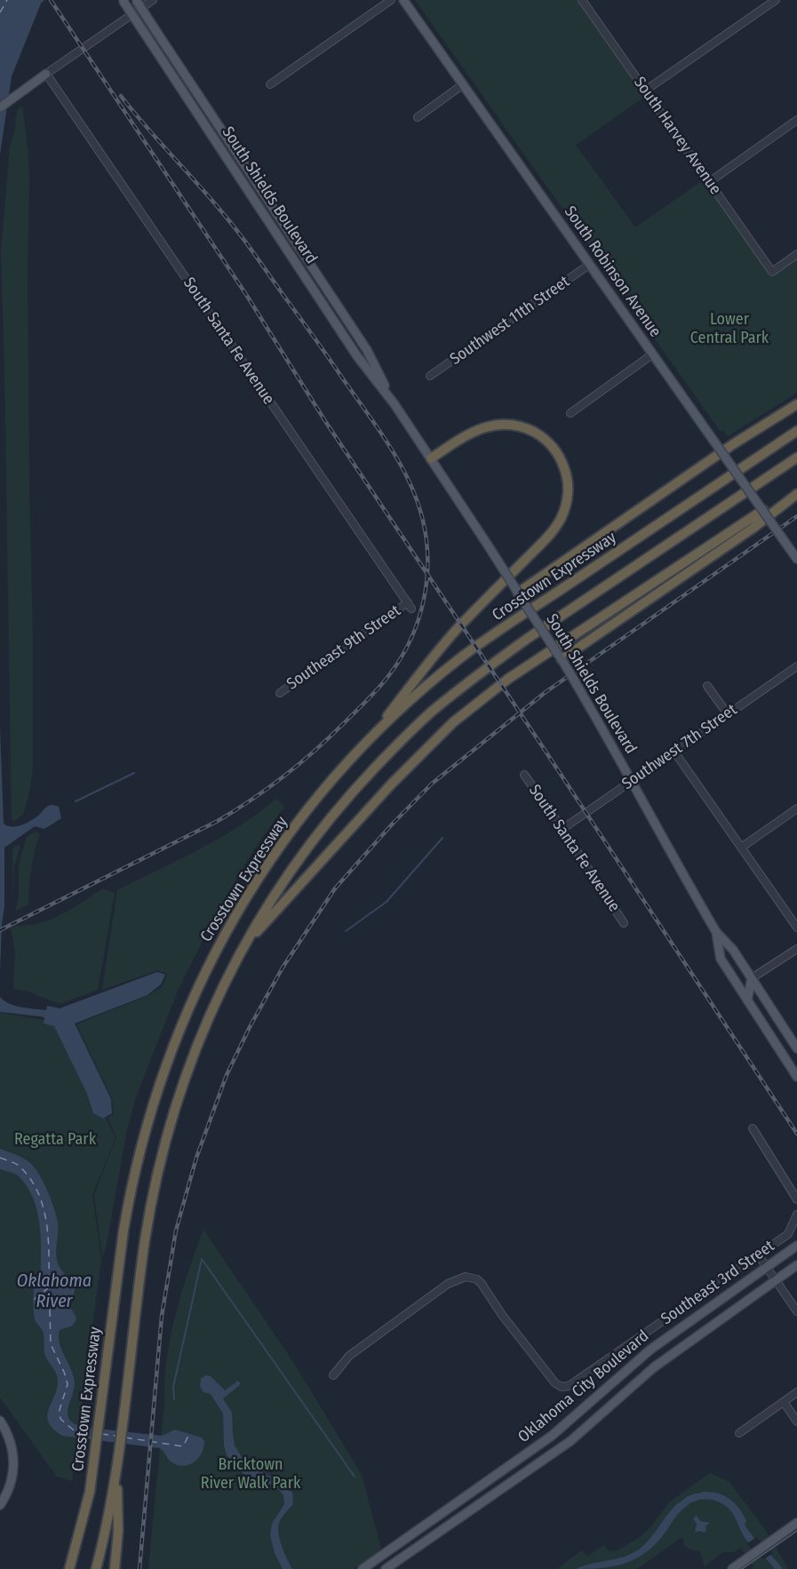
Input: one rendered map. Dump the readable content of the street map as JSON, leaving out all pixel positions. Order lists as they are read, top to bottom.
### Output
{
  "streets": {
    "highway": ["Crosstown Expressway"],
    "main road": ["South Shields Boulevard", "South Robinson Avenue", "Oklahoma City Boulevard"],
    "street": [
      "South Harvey Avenue",
      "Southwest 11th Street",
      "South Santa Fe Avenue",
      "Southeast 9th Street",
      "Southwest 7th Street",
      "Southeast 3rd Street"
    ]
  },
  "crossings": [
    ["South Robinson Avenue", "Southwest 11th Street"],
    ["South Santa Fe Avenue", "Southeast 9th Street"],
    ["South Santa Fe Avenue", "Southwest 7th Street"]
  ],
  "water": ["Oklahoma River"],
  "parks": ["Lower Central Park", "Regatta Park", "Bricktown River Walk Park"]
}
